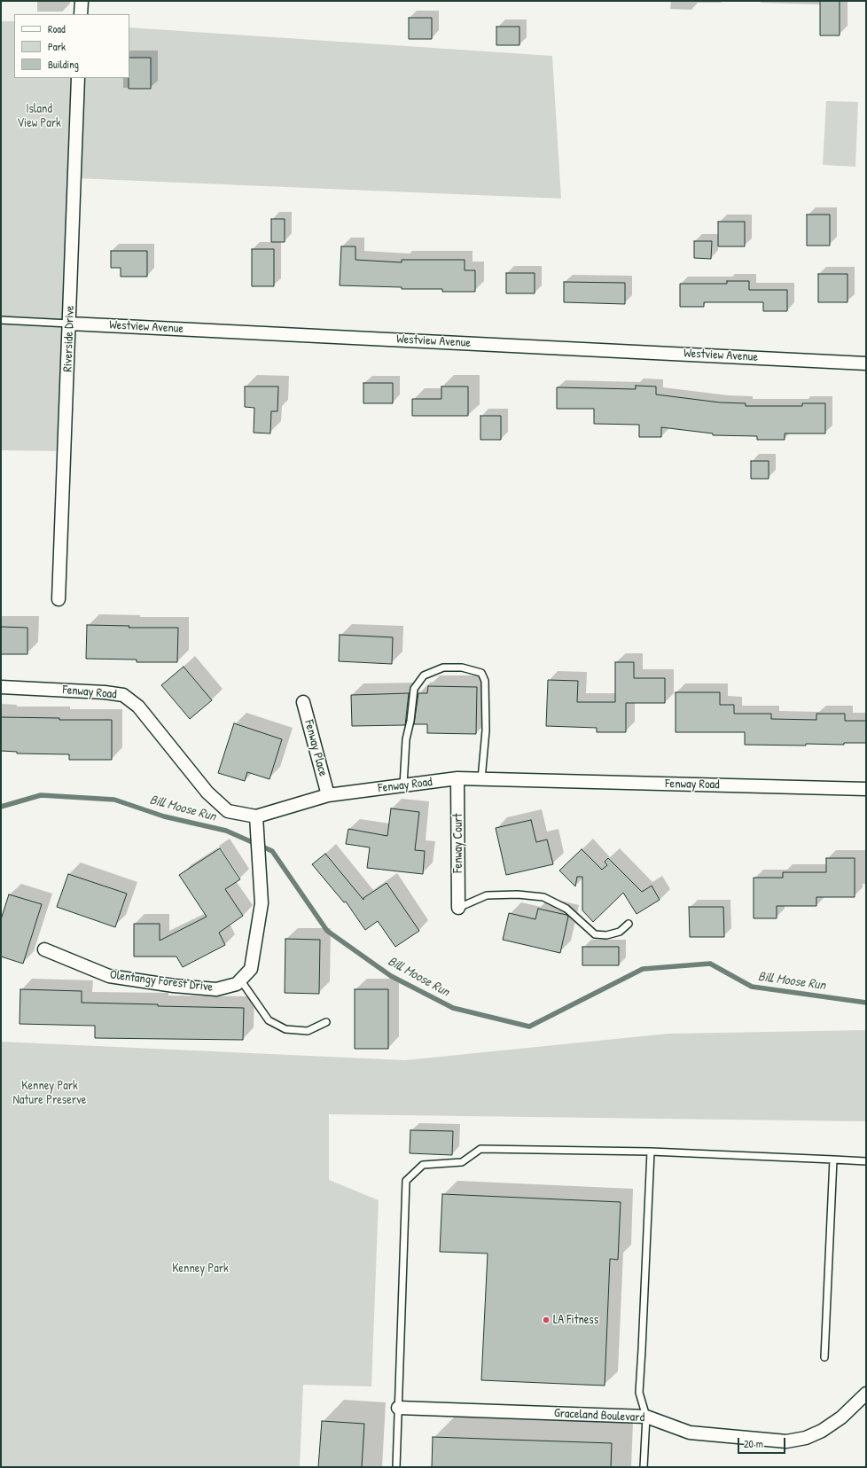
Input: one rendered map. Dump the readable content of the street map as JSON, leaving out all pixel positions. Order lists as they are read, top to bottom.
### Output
{
  "streets": {
    "street": [
      "Westview Avenue",
      "Riverside Drive",
      "Fenway Road",
      "Fenway Place",
      "Fenway Court",
      "Olentangy Forest Drive",
      "Graceland Boulevard"
    ]
  },
  "crossings": [
    ["Westview Avenue", "Riverside Drive"],
    ["Fenway Road", "Fenway Place"],
    ["Fenway Road", "Fenway Court"],
    ["Fenway Road", "Olentangy Forest Drive"]
  ],
  "water": ["Bill Moose Run"],
  "parks": ["Island View Park", "Kenney Park Nature Preserve", "Kenney Park"],
  "places": ["LA Fitness"],
  "legend": ["Road", "Park", "Building"],
  "scale_bar": "20 m"
}
